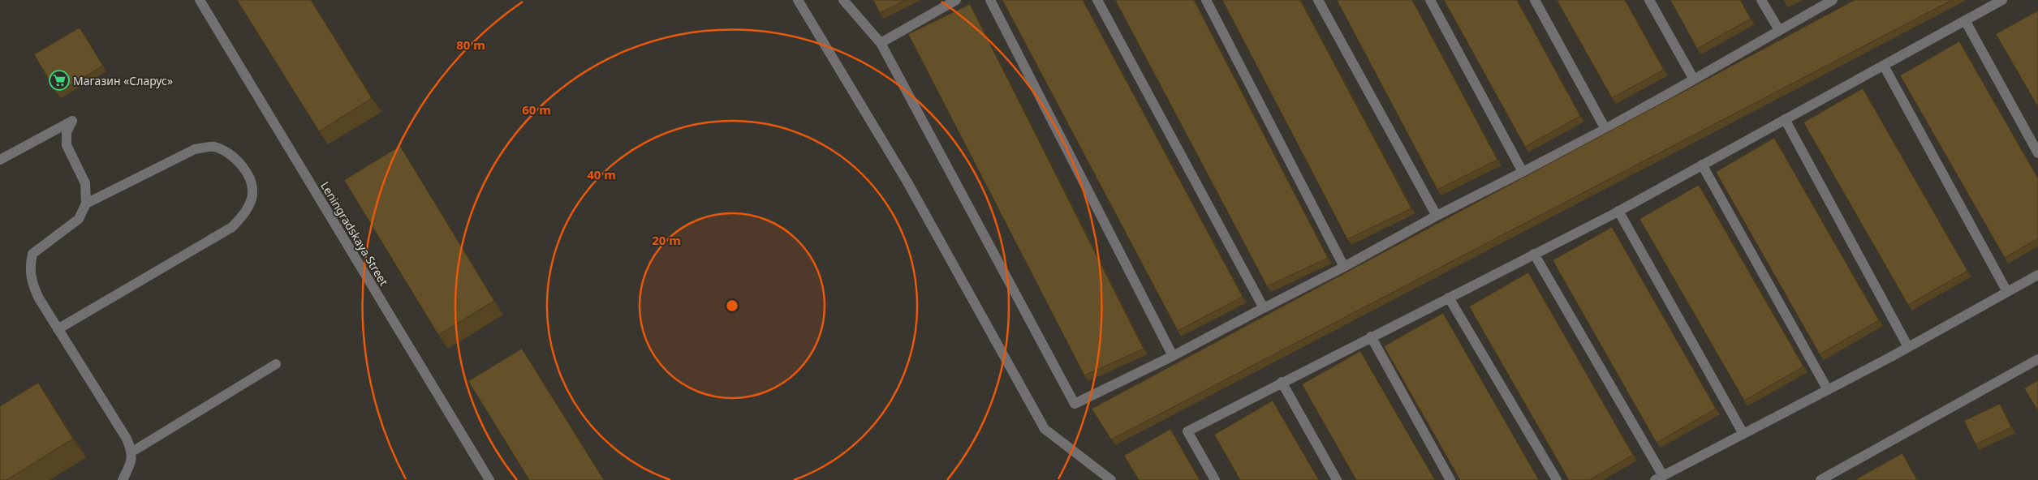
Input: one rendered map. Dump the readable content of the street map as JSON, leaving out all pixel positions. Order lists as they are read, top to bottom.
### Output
{
  "streets": {
    "street": ["Leningradskaya Street"]
  },
  "places": {
    "supermarket": ["Магазин «Сларус»"]
  },
  "rings": [
    "80 m",
    "60 m",
    "40 m",
    "20 m"
  ]
}
